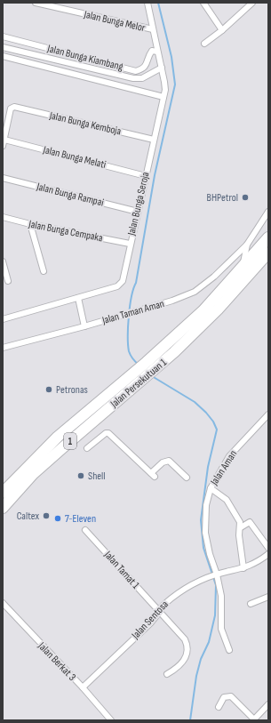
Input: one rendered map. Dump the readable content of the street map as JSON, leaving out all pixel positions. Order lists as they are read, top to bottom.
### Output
{
  "streets": {
    "highway": ["Jalan Persekutuan 1", "1"],
    "street": [
      "Jalan Bunga Melor",
      "Jalan Bunga Kiambang",
      "Jalan Bunga Kemboja",
      "Jalan Bunga Melati",
      "Jalan Bunga Rampai",
      "Jalan Bunga Seroja",
      "Jalan Bunga Cempaka",
      "Jalan Taman Aman",
      "Jalan Aman",
      "Jalan Tamat 1",
      "Jalan Sentosa",
      "Jalan Berkat 3"
    ]
  },
  "crossings": [
    ["Jalan Bunga Melor", "Jalan Bunga Seroja"],
    ["Jalan Bunga Kiambang", "Jalan Bunga Seroja"],
    ["Jalan Bunga Kemboja", "Jalan Bunga Melati"],
    ["Jalan Bunga Kemboja", "Jalan Bunga Seroja"],
    ["Jalan Bunga Melati", "Jalan Bunga Seroja"],
    ["Jalan Bunga Rampai", "Jalan Bunga Seroja"],
    ["Jalan Bunga Seroja", "Jalan Bunga Cempaka"],
    ["Jalan Aman", "Jalan Sentosa"],
    ["Jalan Tamat 1", "Jalan Sentosa"],
    ["Jalan Sentosa", "Jalan Berkat 3"]
  ],
  "places": [
    "BHPetrol",
    "Petronas",
    "Shell",
    "Caltex",
    "7-Eleven"
  ]
}
